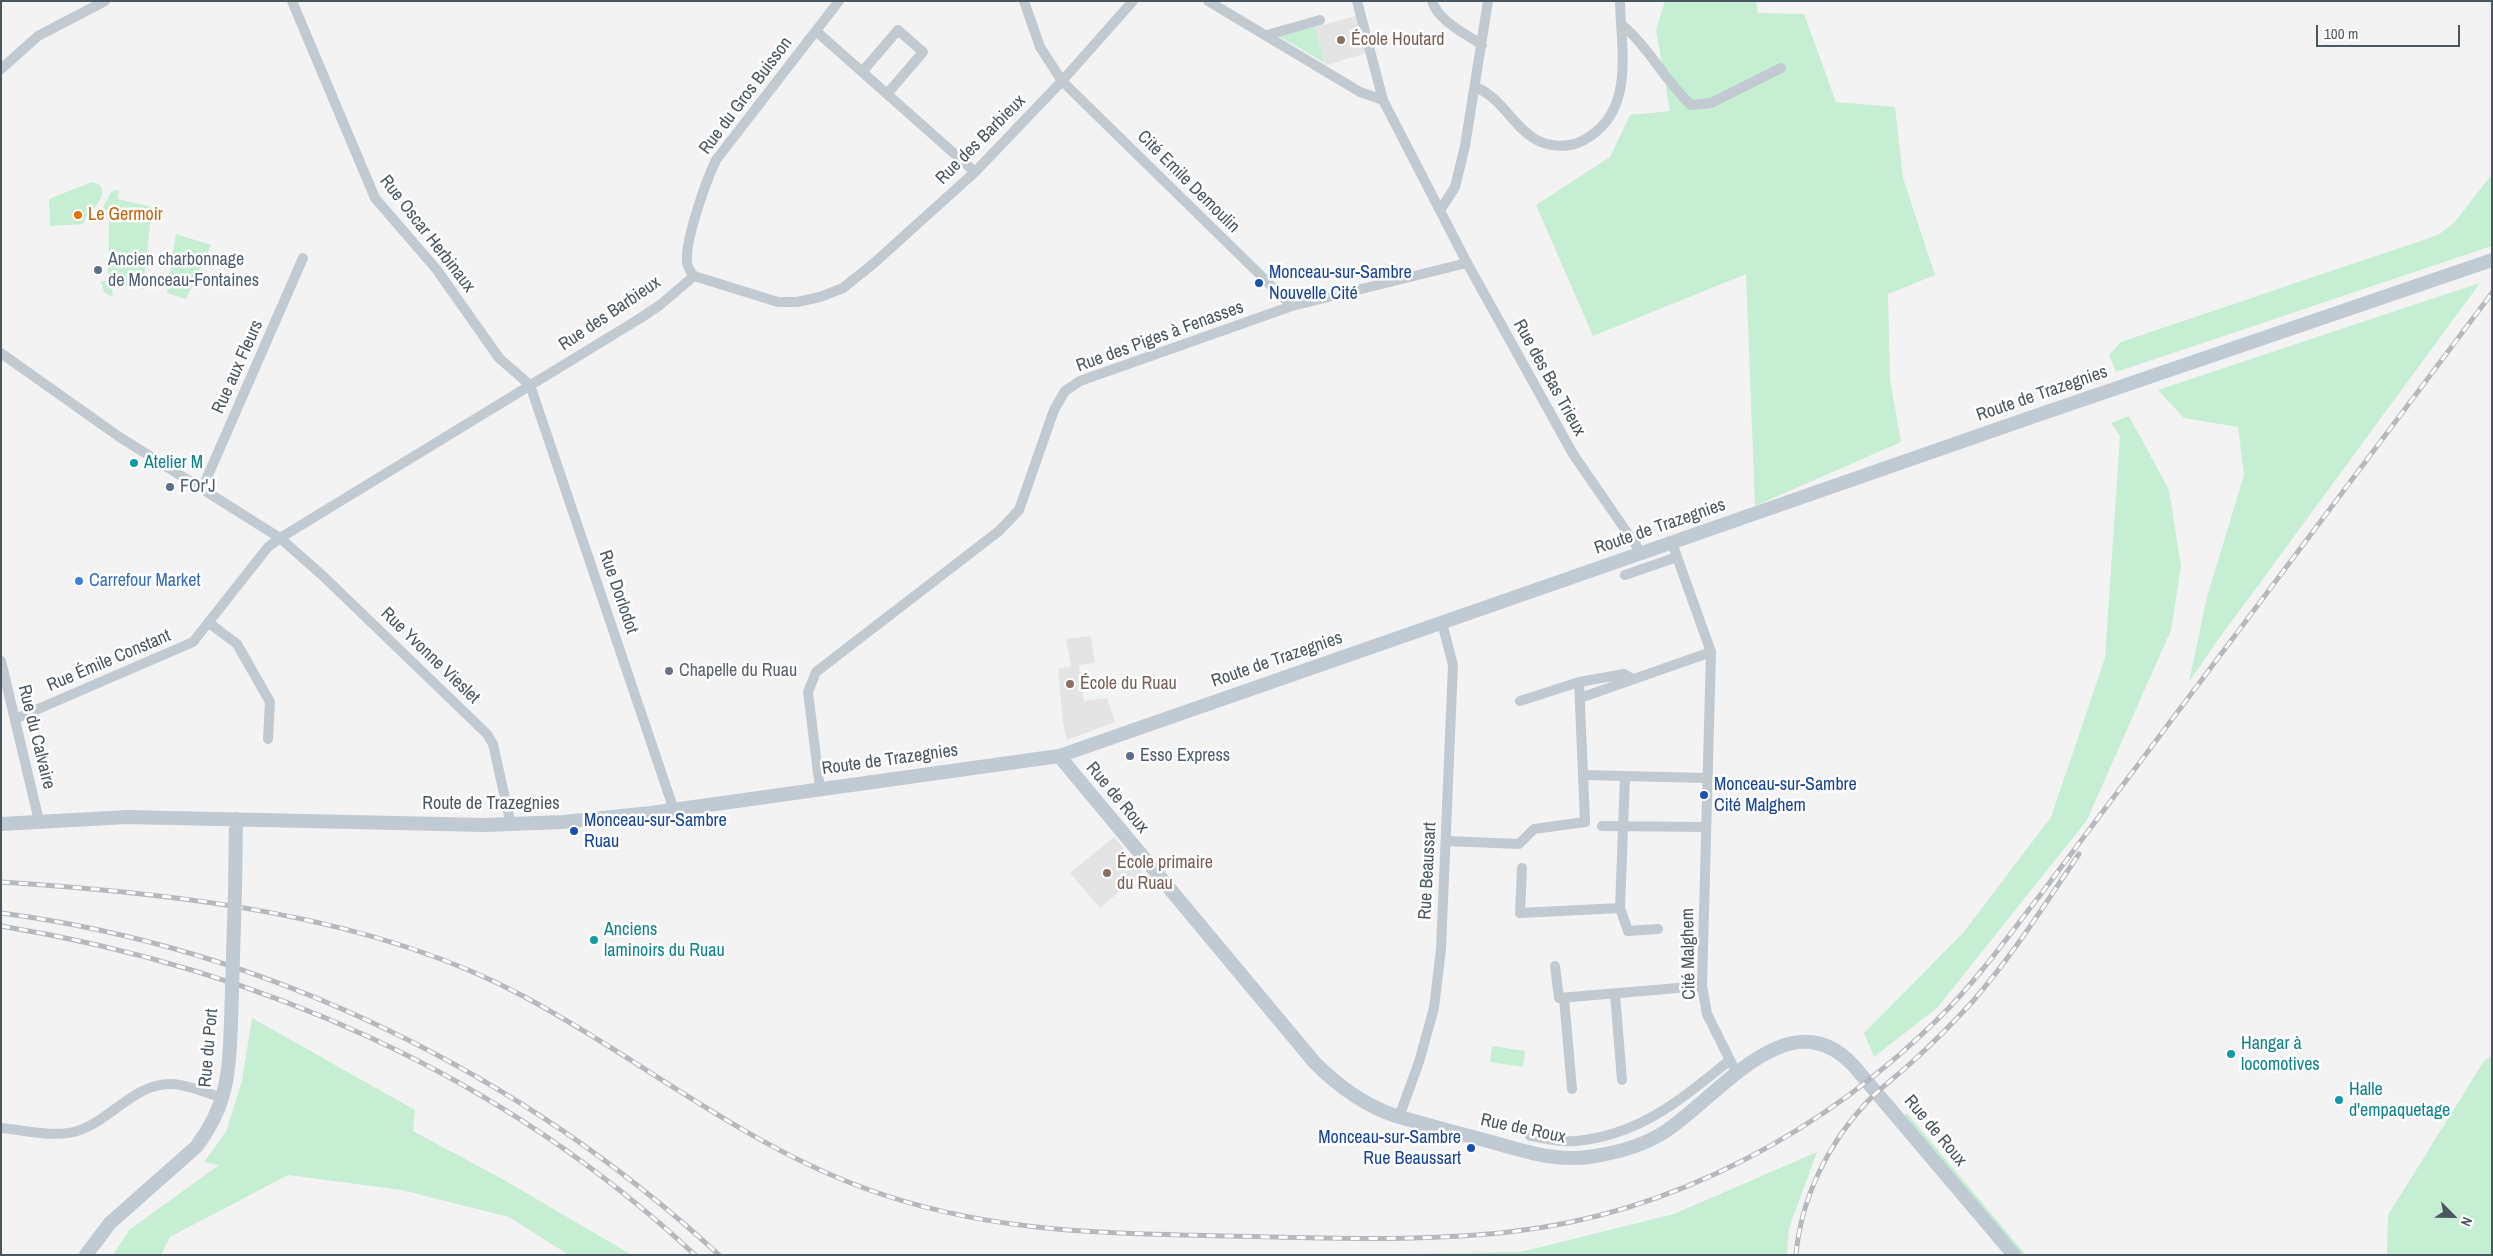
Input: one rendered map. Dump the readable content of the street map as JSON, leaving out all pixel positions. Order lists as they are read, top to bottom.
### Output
{
  "streets": {
    "main road": ["Route de Trazegnies", "Rue de Roux", "Rue du Port"],
    "street": [
      "Rue du Gros Buisson",
      "Rue des Barbieux",
      "Cité Emile Demoulin",
      "Rue Oscar Herbinaux",
      "Rue des Piges à Fenasses",
      "Rue aux Fleurs",
      "Rue des Bas Trieux",
      "Rue Dorlodot",
      "Rue Yvonne Vieslet",
      "Rue Émile Constant",
      "Rue du Calvaire",
      "Rue Beaussart",
      "Cité Malghem"
    ]
  },
  "crossings": [
    ["Rue du Gros Buisson", "Rue des Barbieux"],
    ["Rue des Barbieux", "Cité Emile Demoulin"],
    ["Rue des Barbieux", "Rue Oscar Herbinaux"],
    ["Rue des Barbieux", "Rue Dorlodot"],
    ["Rue des Barbieux", "Rue Yvonne Vieslet"],
    ["Rue des Barbieux", "Rue Émile Constant"],
    ["Cité Emile Demoulin", "Rue des Piges à Fenasses"],
    ["Rue Oscar Herbinaux", "Rue Dorlodot"],
    ["Rue des Piges à Fenasses", "Rue des Bas Trieux"],
    ["Rue des Piges à Fenasses", "Route de Trazegnies"],
    ["Rue aux Fleurs", "Rue Yvonne Vieslet"],
    ["Rue des Bas Trieux", "Route de Trazegnies"],
    ["Route de Trazegnies", "Rue Dorlodot"],
    ["Route de Trazegnies", "Rue Yvonne Vieslet"],
    ["Route de Trazegnies", "Rue du Calvaire"],
    ["Route de Trazegnies", "Rue de Roux"],
    ["Route de Trazegnies", "Rue Beaussart"],
    ["Route de Trazegnies", "Cité Malghem"],
    ["Route de Trazegnies", "Rue du Port"],
    ["Rue Yvonne Vieslet", "Rue Émile Constant"],
    ["Rue Émile Constant", "Rue du Calvaire"],
    ["Rue de Roux", "Rue Beaussart"],
    ["Rue de Roux", "Cité Malghem"]
  ],
  "places": [
    "École Houtard",
    "Le Germoir",
    "Ancien charbonnage de Monceau-Fontaines",
    "Monceau-sur-Sambre Nouvelle Cité",
    "Atelier M",
    "FOr'J",
    "Carrefour Market",
    "Chapelle du Ruau",
    "École du Ruau",
    "Esso Express",
    "Monceau-sur-Sambre Cité Malghem",
    "Monceau-sur-Sambre Ruau",
    "École primaire du Ruau",
    "Anciens laminoirs du Ruau",
    "Hangar à locomotives",
    "Halle d'empaquetage",
    "Monceau-sur-Sambre Rue Beaussart"
  ],
  "scale_bar": "100 m",
  "north": "bottom right"
}
